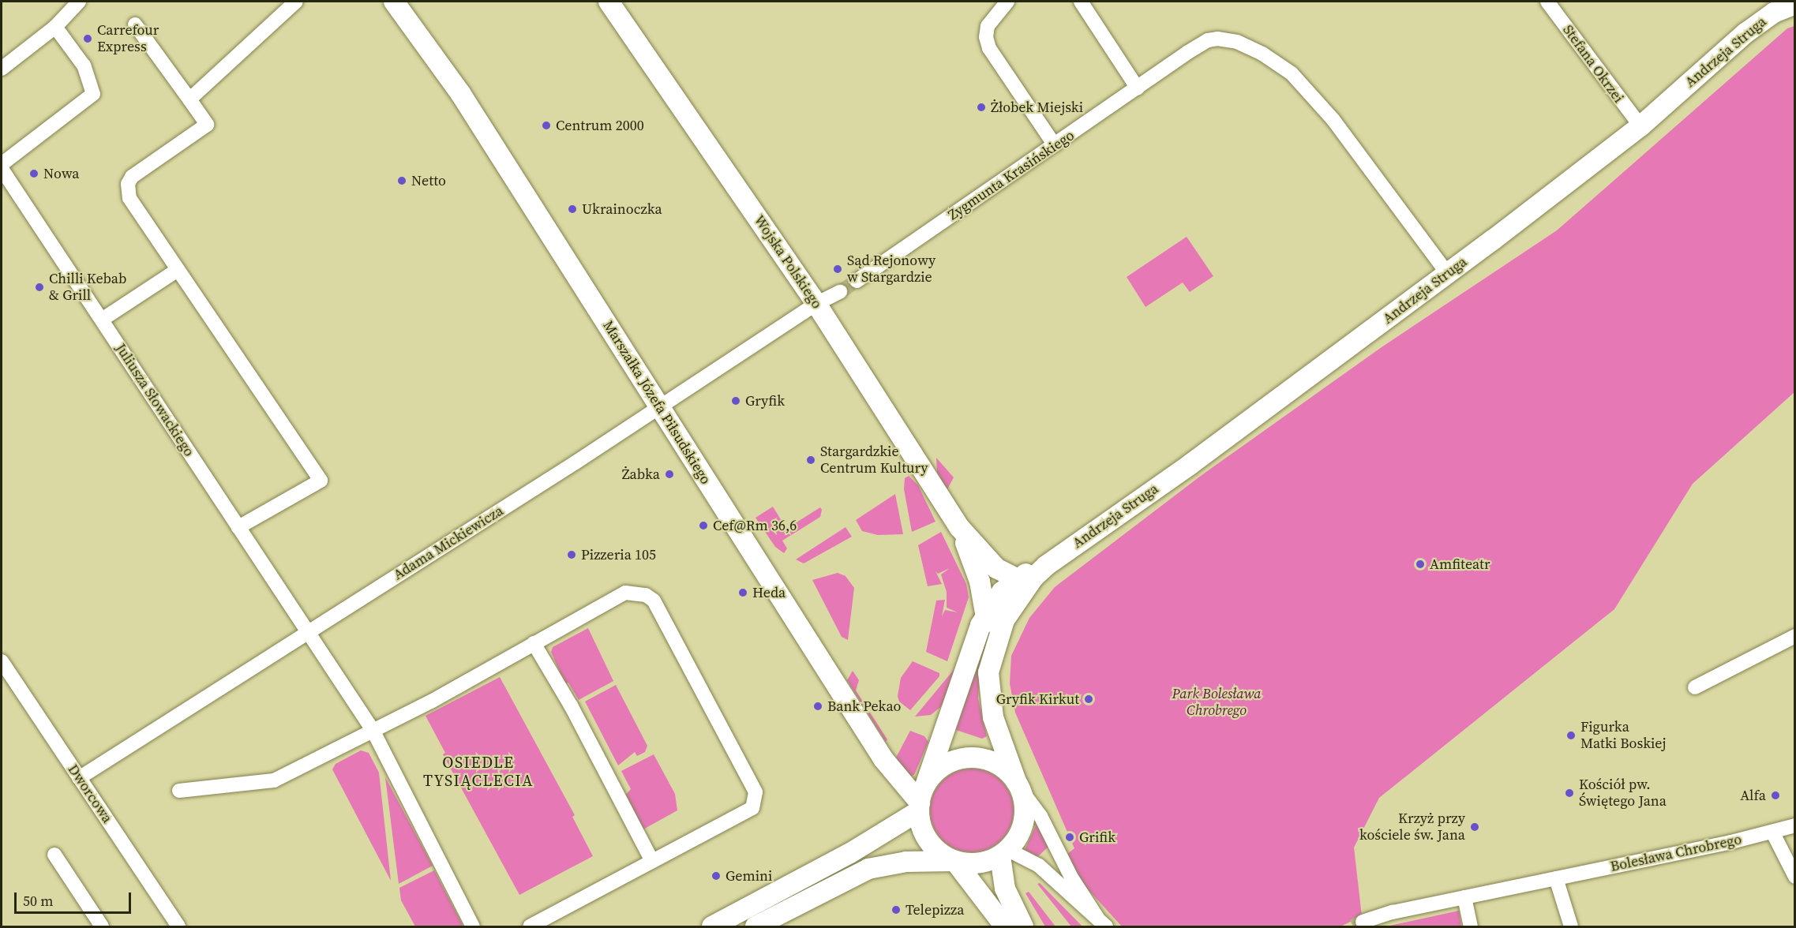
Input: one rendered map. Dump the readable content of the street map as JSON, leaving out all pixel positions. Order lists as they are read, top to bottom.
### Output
{
  "streets": {
    "street": [
      "Andrzeja Struga",
      "Stefana Okrzei",
      "Zygmunta Krasińskiego",
      "Wojska Polskiego",
      "Juliusza Słowackiego",
      "Marszałka Józefa Piłsudskiego",
      "Adama Mickiewicza",
      "Dworcowa",
      "Bolesława Chrobrego"
    ]
  },
  "crossings": [
    ["Andrzeja Struga", "Stefana Okrzei"],
    ["Andrzeja Struga", "Zygmunta Krasińskiego"],
    ["Andrzeja Struga", "Wojska Polskiego"],
    ["Andrzeja Struga", "Marszałka Józefa Piłsudskiego"],
    ["Wojska Polskiego", "Adama Mickiewicza"],
    ["Juliusza Słowackiego", "Adama Mickiewicza"],
    ["Marszałka Józefa Piłsudskiego", "Adama Mickiewicza"],
    ["Adama Mickiewicza", "Dworcowa"]
  ],
  "districts": ["OSIEDLE TYSIĄCLECIA"],
  "parks": ["Park Bolesława Chrobrego"],
  "places": [
    "Carrefour Express",
    "Żłobek Miejski",
    "Centrum 2000",
    "Nowa",
    "Netto",
    "Ukrainoczka",
    "Sąd Rejonowy w Stargardzie",
    "Chilli Kebab & Grill",
    "Gryfik",
    "Stargardzkie Centrum Kultury",
    "Żabka",
    "Cef@Rm 36,6",
    "Pizzeria 105",
    "Amfiteatr",
    "Heda",
    "Gryfik Kirkut",
    "Bank Pekao",
    "Figurka Matki Boskiej",
    "Kościół pw. Świętego Jana",
    "Alfa",
    "Krzyż przy kościele św. Jana",
    "Grifik",
    "Gemini",
    "Telepizza"
  ],
  "scale_bar": "50 m"
}
